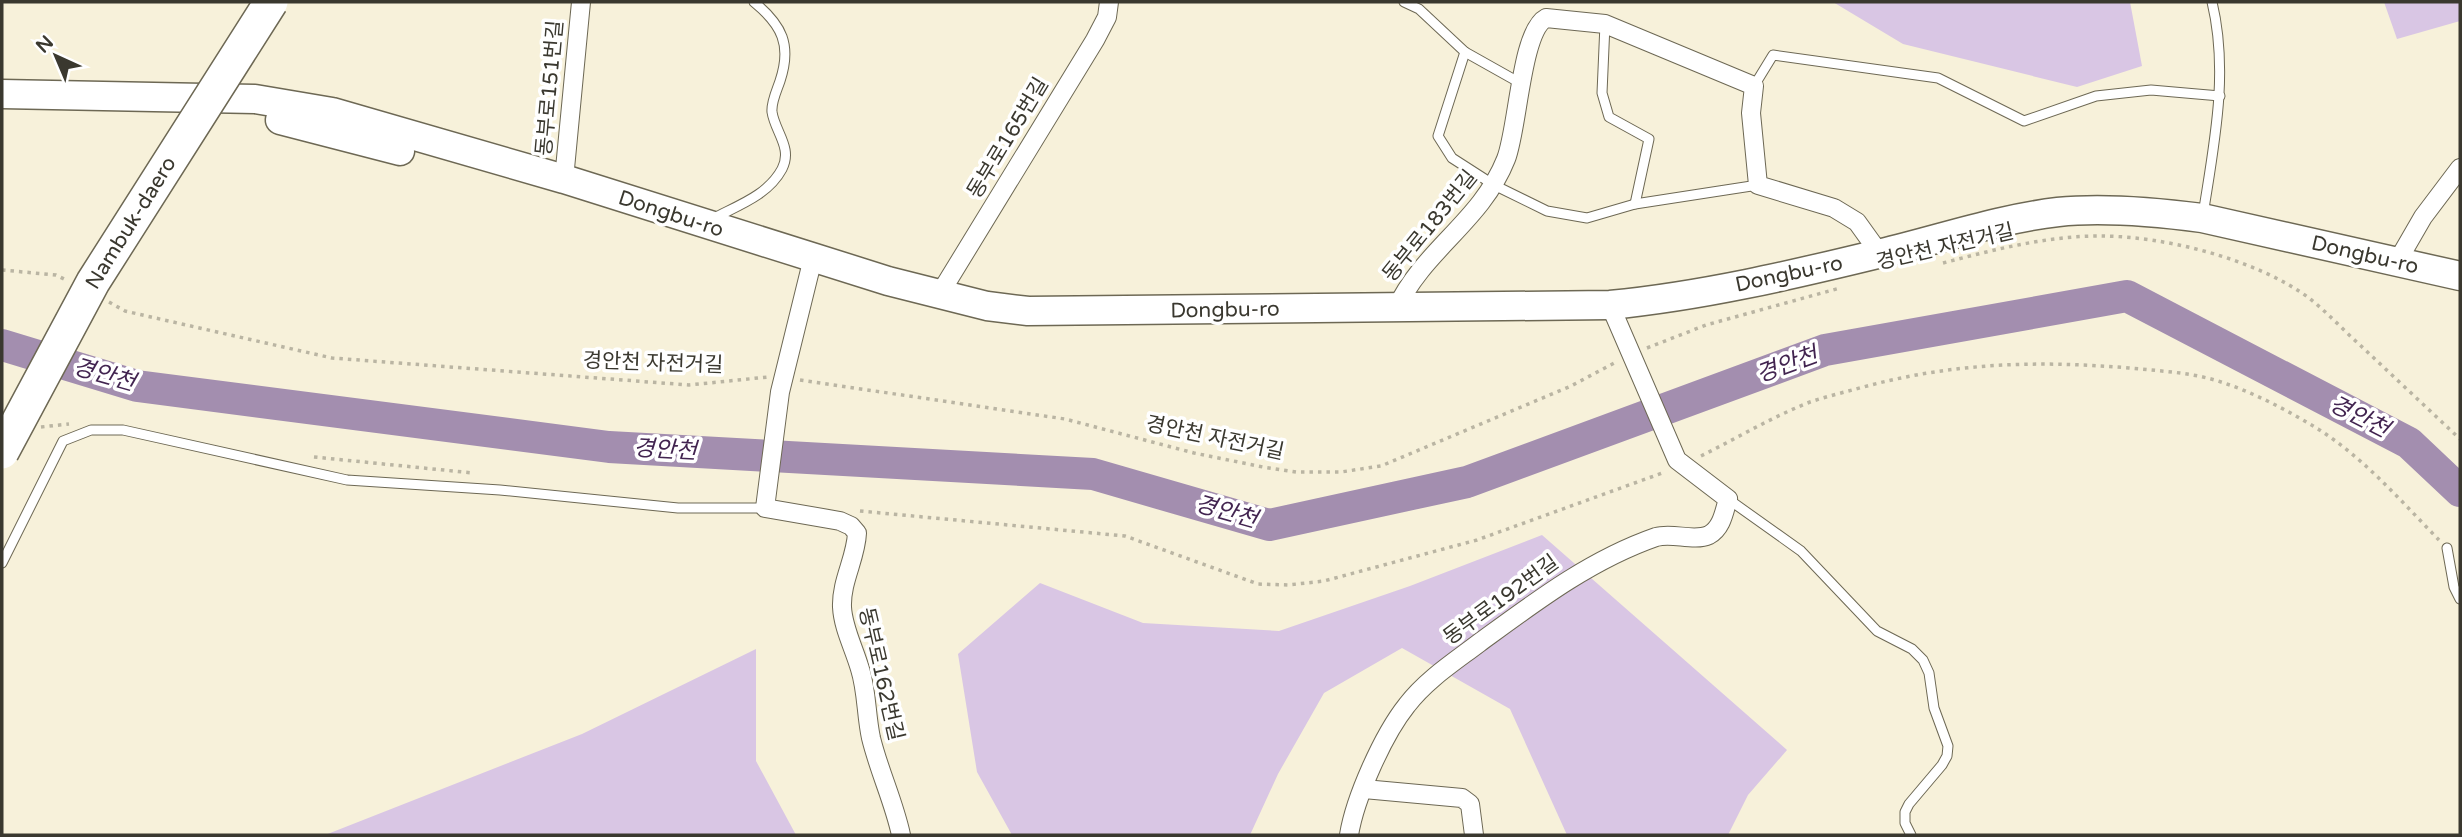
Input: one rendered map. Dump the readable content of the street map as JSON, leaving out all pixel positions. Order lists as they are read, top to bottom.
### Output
{
  "streets": {
    "highway": ["Nambuk-daero"],
    "main road": ["Dongbu-ro"],
    "street": [
      "동부로151번길",
      "동부로165번길",
      "동부로183번길",
      "동부로192번길",
      "동부로162번길"
    ],
    "path": ["경안천 자전거길"]
  },
  "crossings": [
    ["동부로151번길", "Dongbu-ro"],
    ["동부로165번길", "Dongbu-ro"],
    ["Dongbu-ro", "동부로183번길"]
  ],
  "water": ["경안천"],
  "north": "top left"
}
